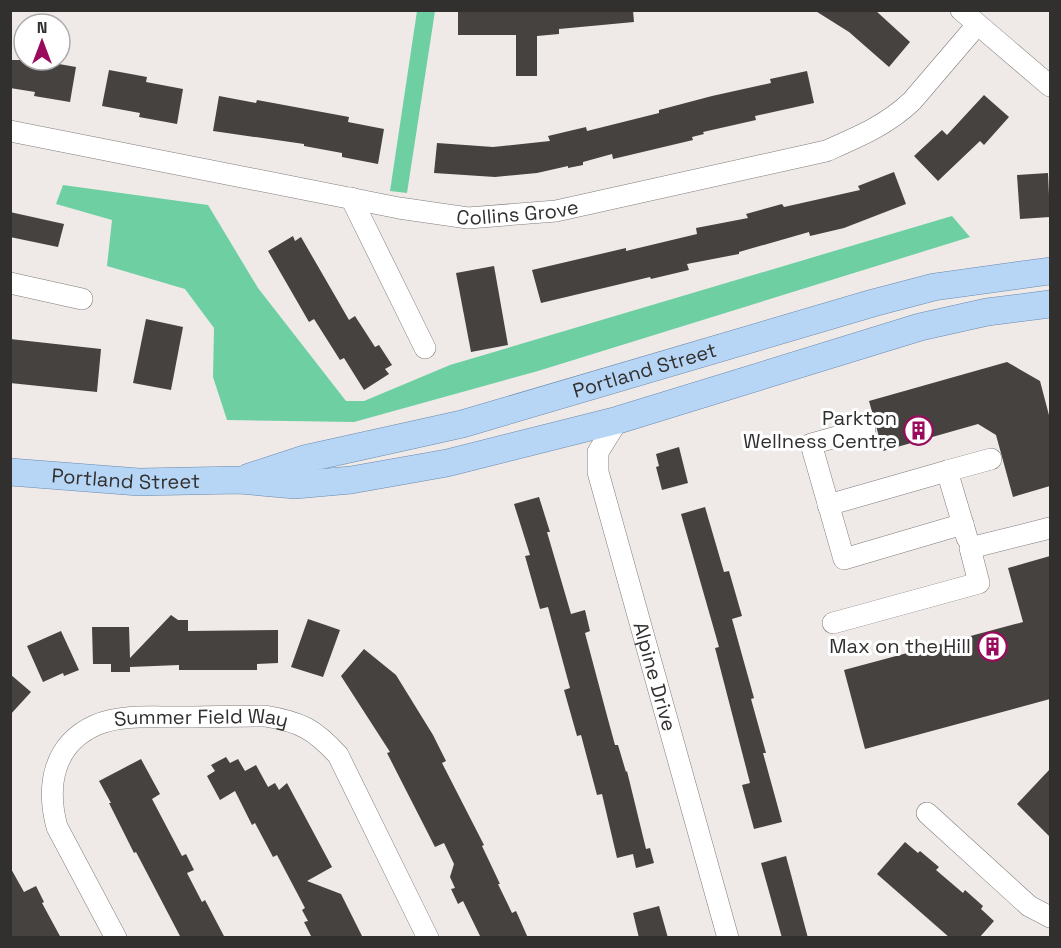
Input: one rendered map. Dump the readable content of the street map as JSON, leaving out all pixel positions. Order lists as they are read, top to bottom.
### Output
{
  "streets": {
    "main road": ["Portland Street"],
    "street": ["Collins Grove", "Alpine Drive", "Summer Field Way"]
  },
  "crossings": [
    ["Portland Street", "Alpine Drive"]
  ],
  "places": {
    "building": ["Parkton Wellness Centre", "Max on the Hill"]
  },
  "north": "top"
}
